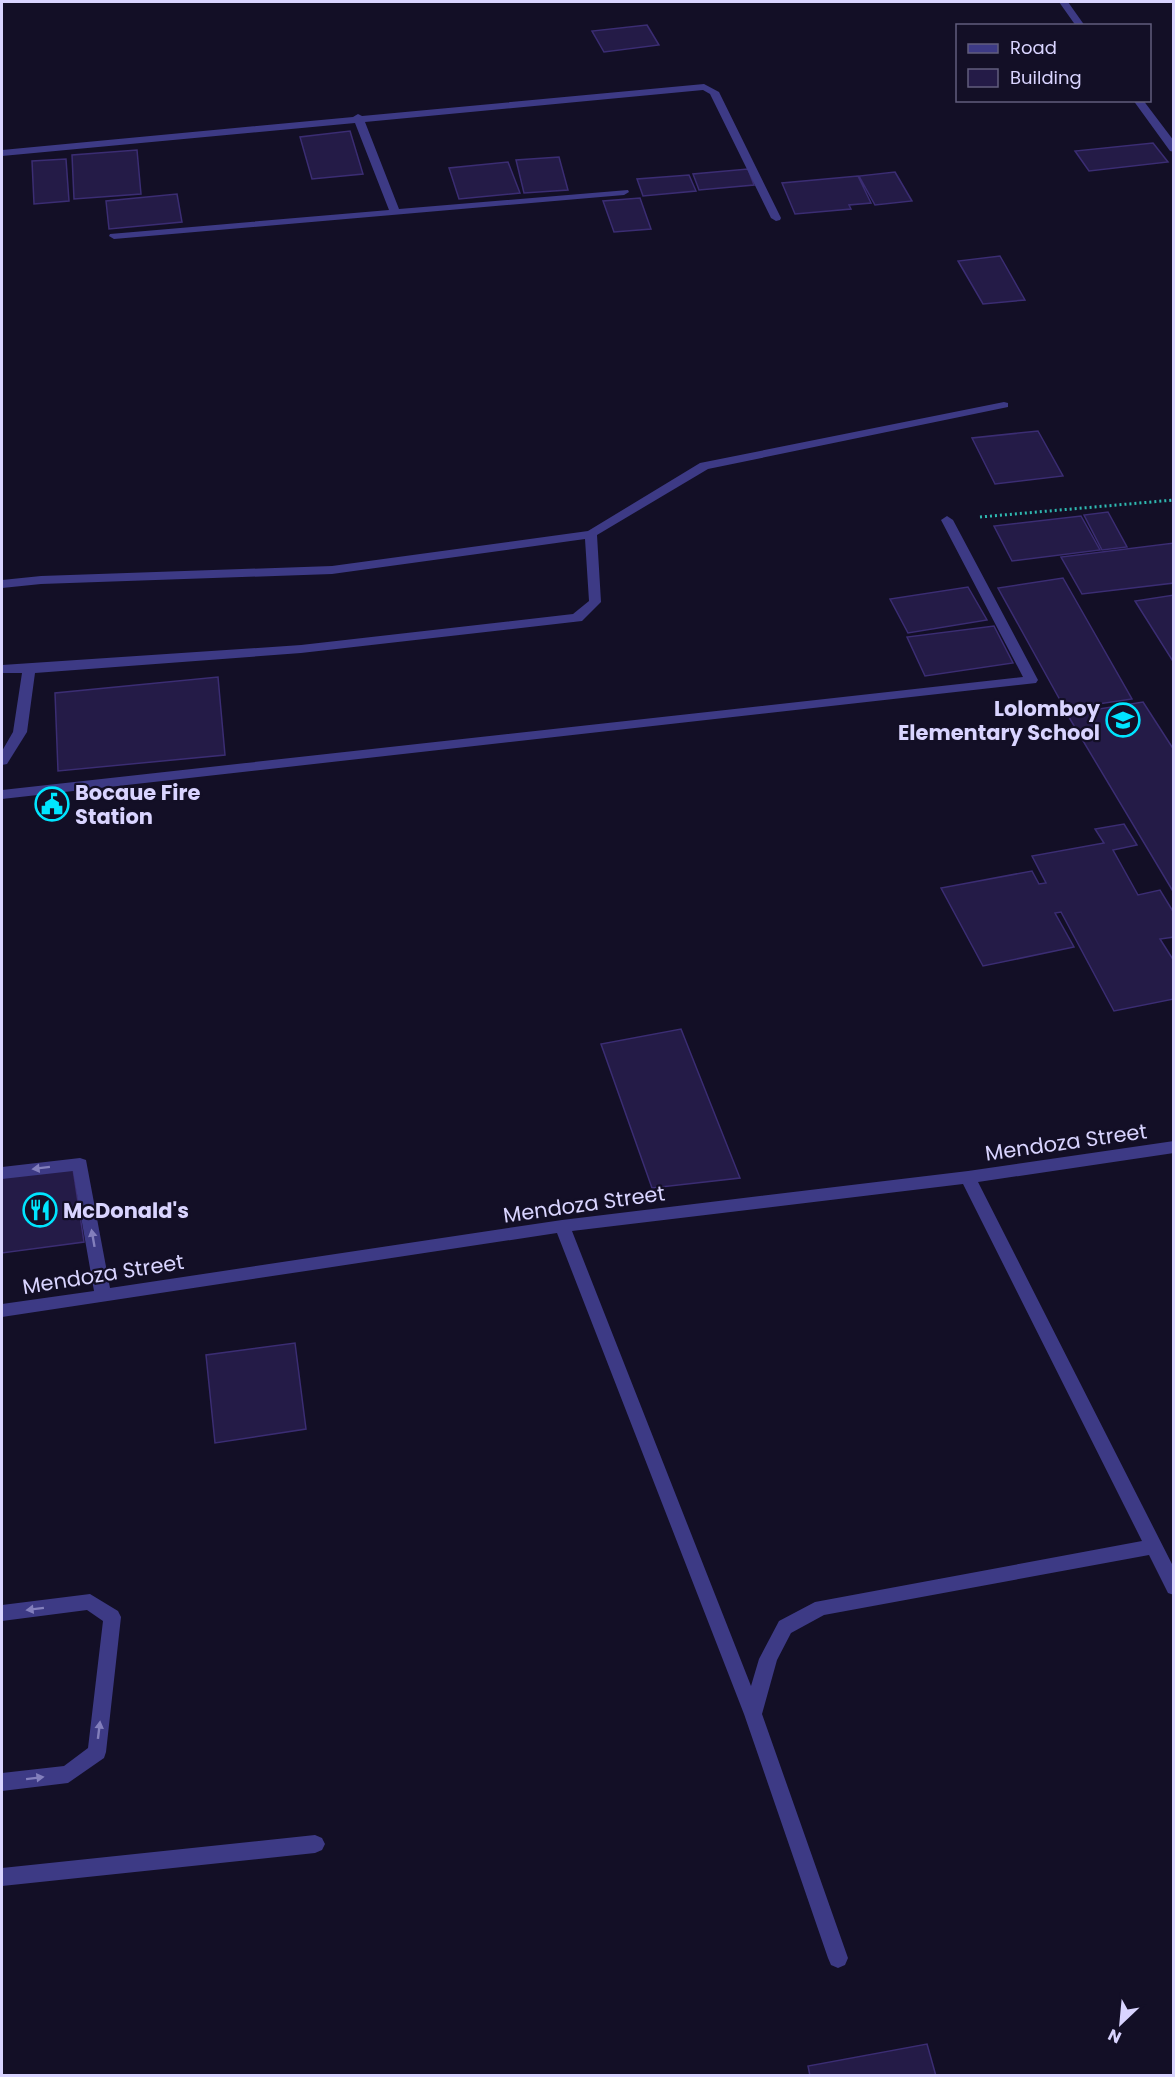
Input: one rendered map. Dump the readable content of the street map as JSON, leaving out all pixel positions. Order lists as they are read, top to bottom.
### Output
{
  "streets": {
    "street": ["Mendoza Street"]
  },
  "places": {
    "school or university": ["Lolomboy Elementary School"],
    "public building": ["Bocaue Fire Station"],
    "restaurant": ["McDonald's"]
  },
  "legend": ["Road", "Building"],
  "north": "bottom left"
}
